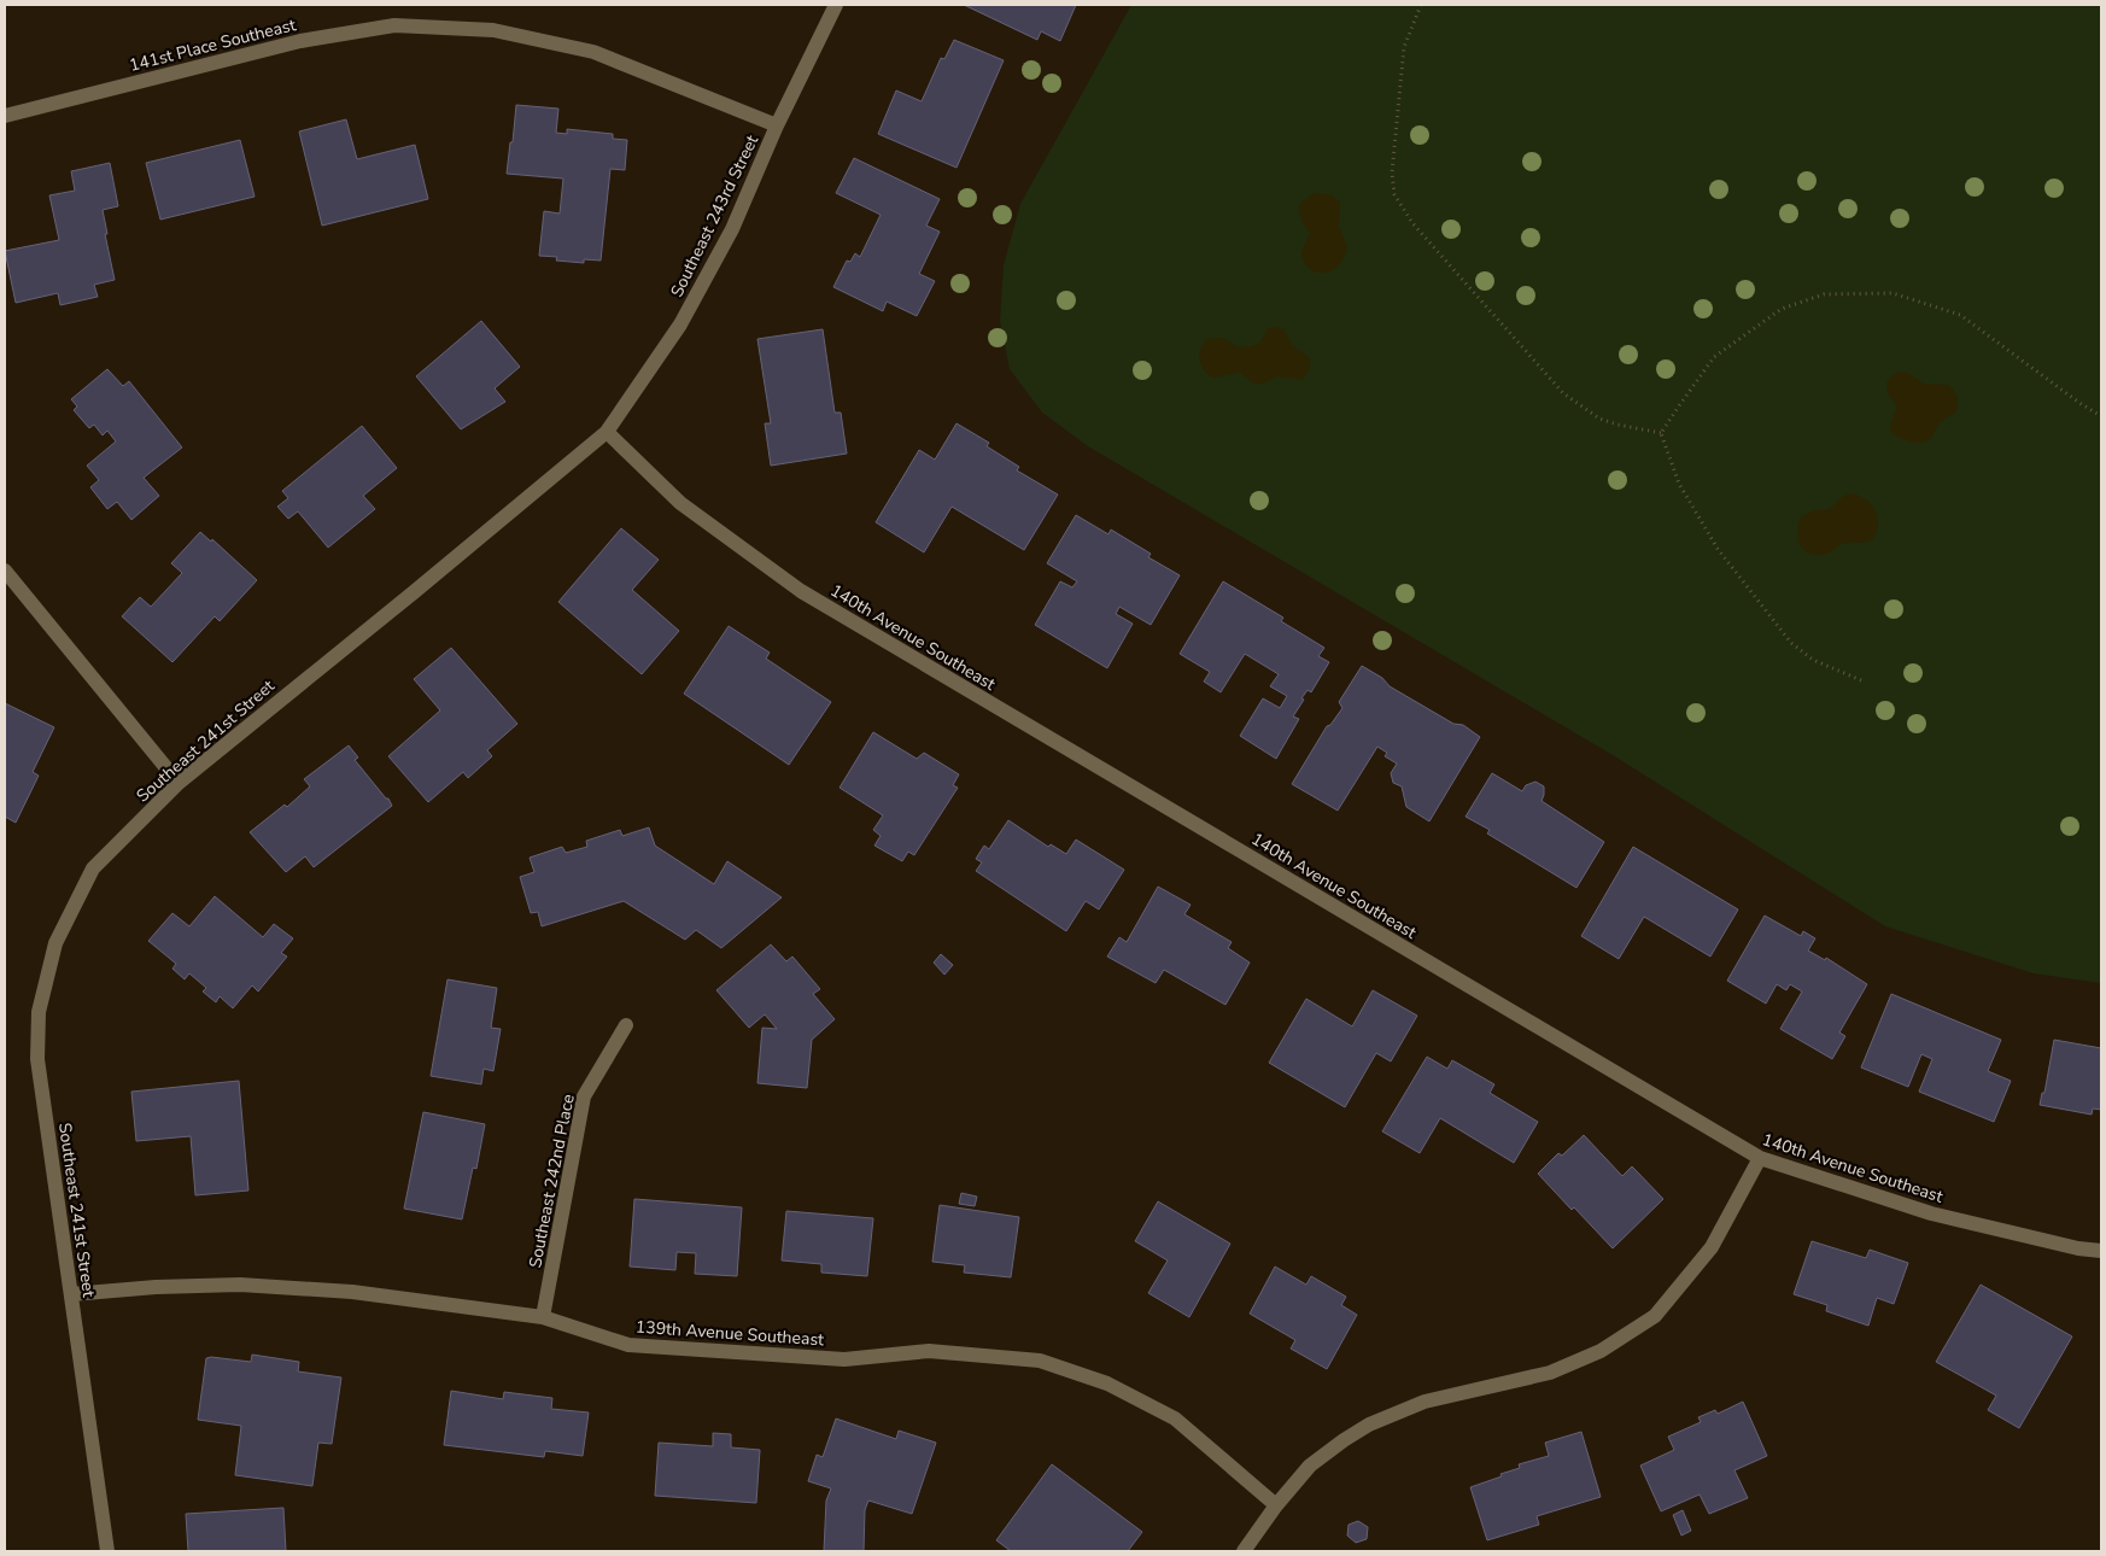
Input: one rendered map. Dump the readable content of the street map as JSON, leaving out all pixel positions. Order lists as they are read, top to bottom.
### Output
{
  "streets": {
    "street": [
      "141st Place Southeast",
      "Southeast 243rd Street",
      "140th Avenue Southeast",
      "Southeast 241st Street",
      "Southeast 242nd Place",
      "139th Avenue Southeast"
    ]
  },
  "crossings": [
    ["141st Place Southeast", "Southeast 243rd Street"],
    ["Southeast 243rd Street", "140th Avenue Southeast"],
    ["Southeast 243rd Street", "Southeast 241st Street"],
    ["140th Avenue Southeast", "Southeast 241st Street"],
    ["Southeast 241st Street", "139th Avenue Southeast"],
    ["Southeast 242nd Place", "139th Avenue Southeast"]
  ]
}
